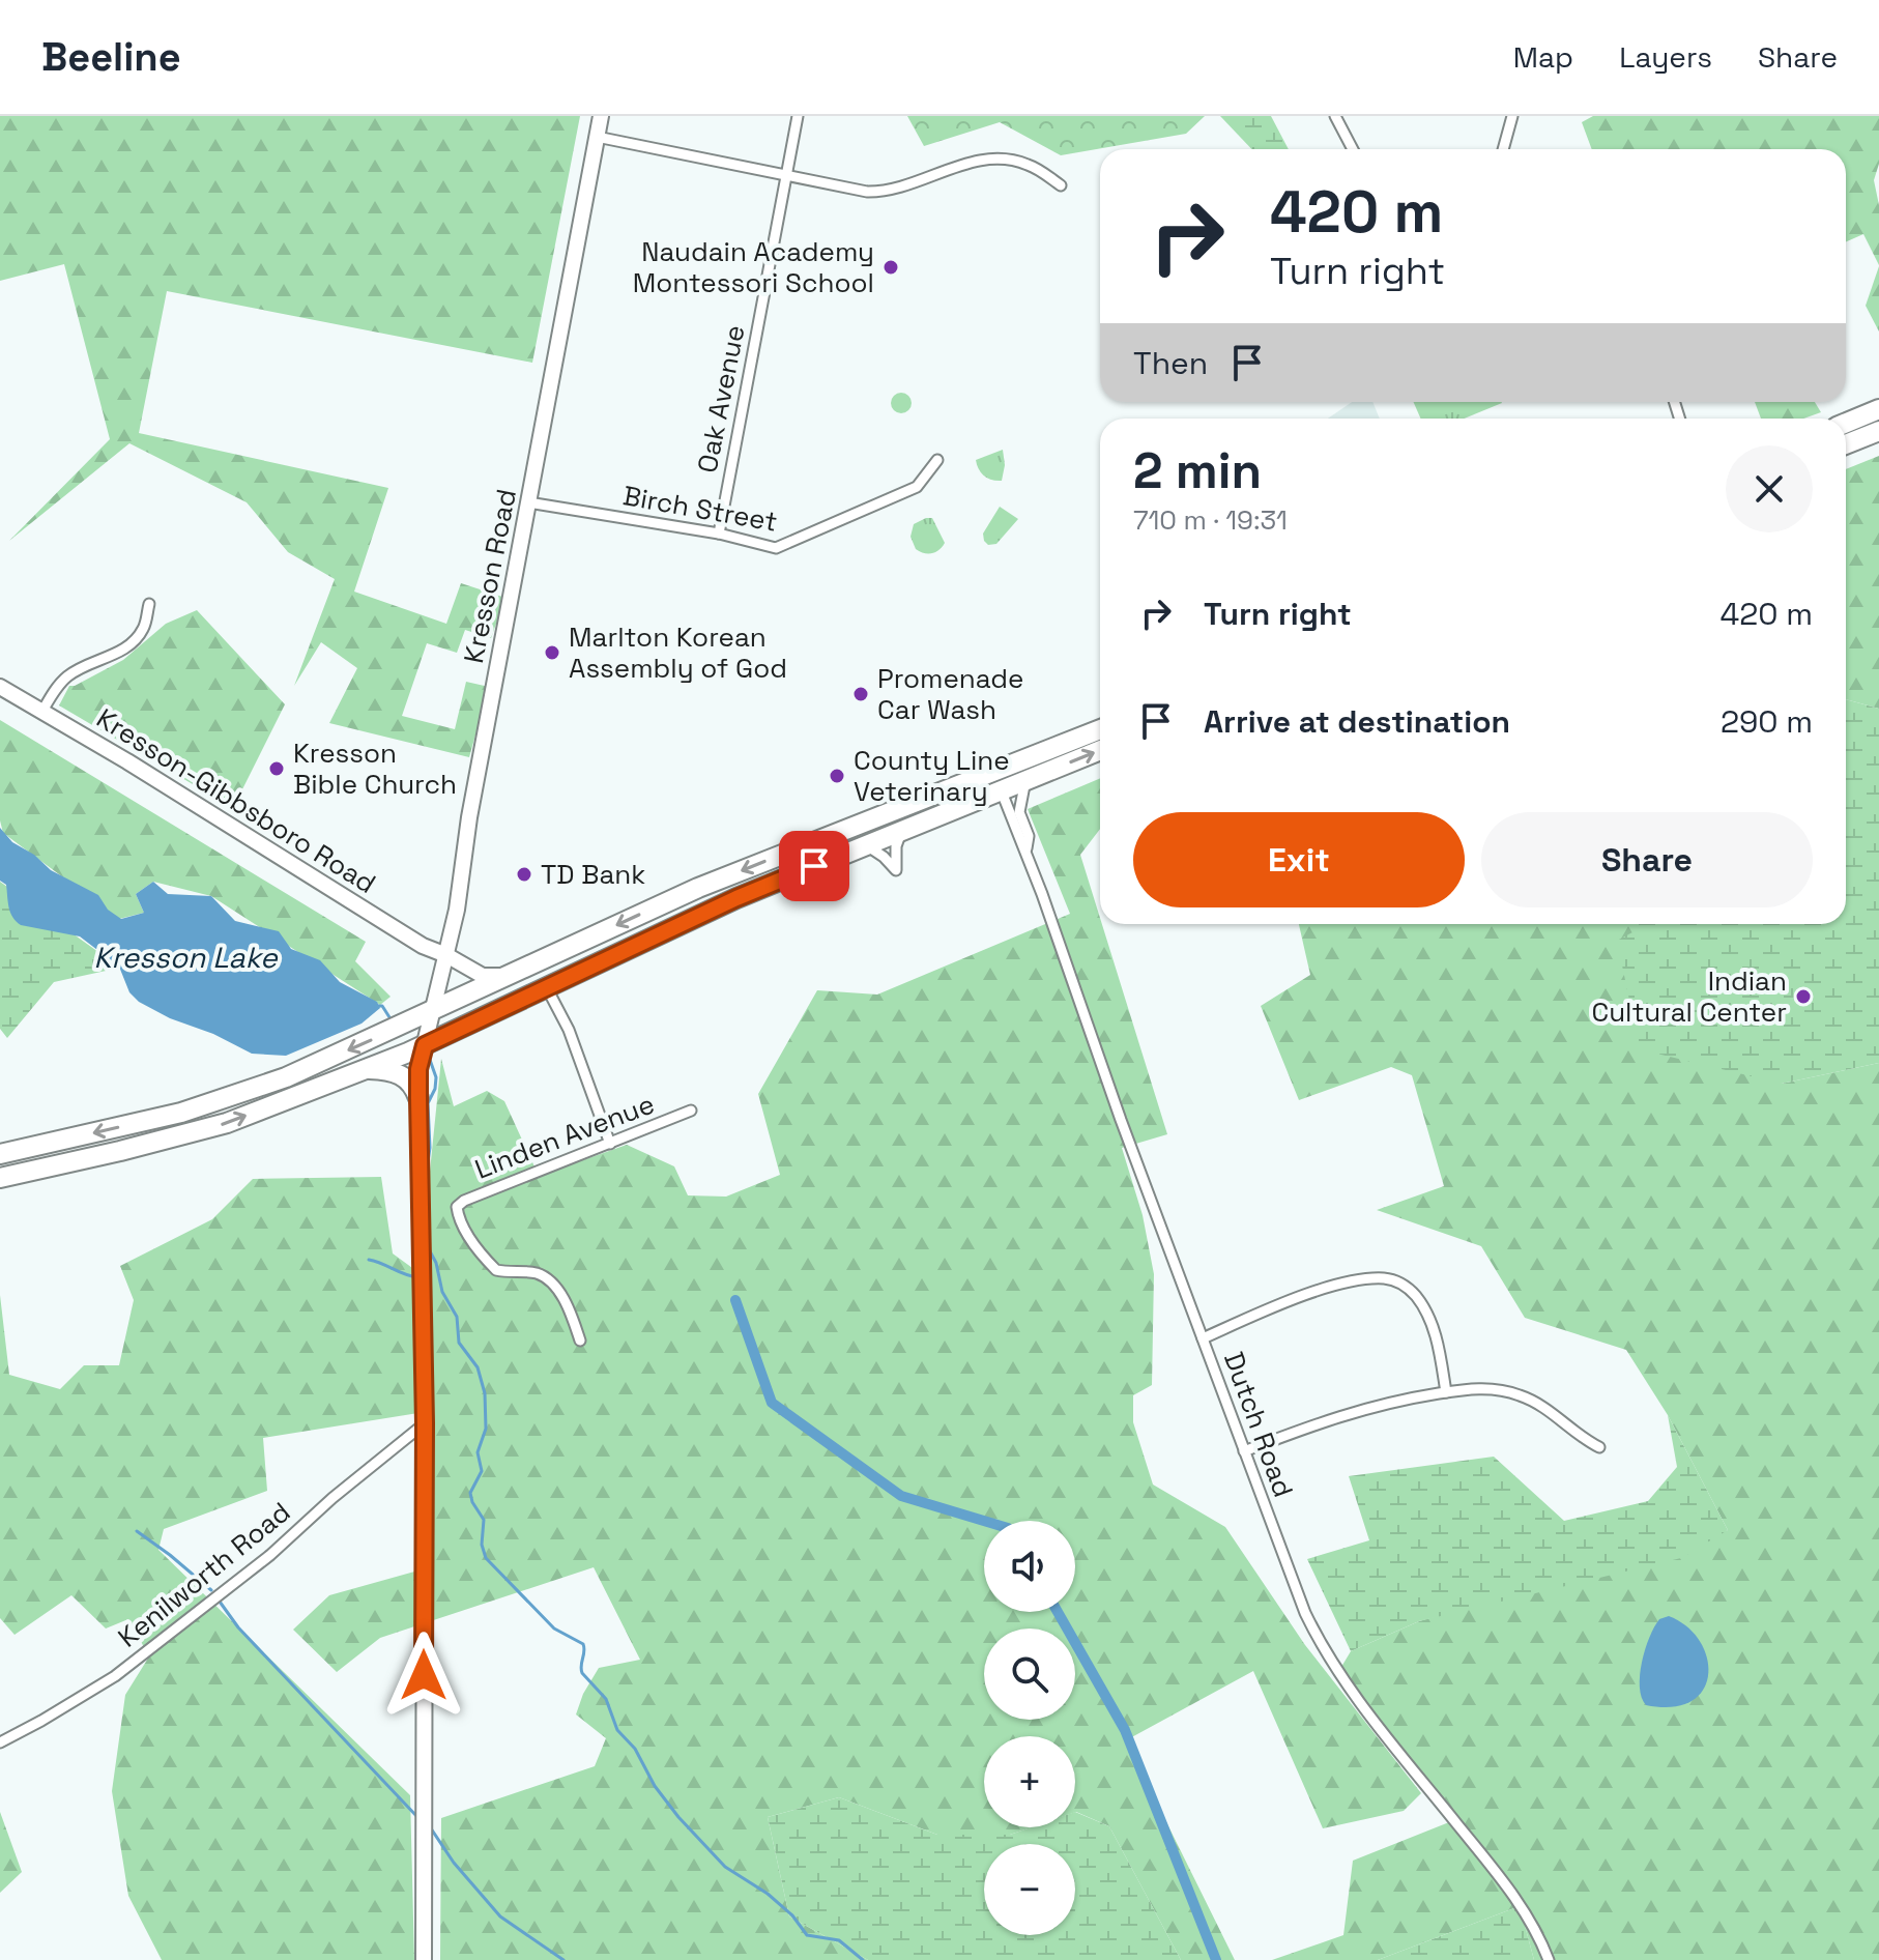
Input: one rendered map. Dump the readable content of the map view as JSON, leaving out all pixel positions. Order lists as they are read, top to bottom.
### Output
{
  "streets": {
    "street": [
      "Oak Avenue",
      "Birch Street",
      "Kresson Road",
      "Kresson-Gibbsboro Road",
      "Linden Avenue",
      "Dutch Road",
      "Kenilworth Road"
    ]
  },
  "crossings": [
    ["Oak Avenue", "Birch Street"],
    ["Birch Street", "Kresson Road"],
    ["Kresson Road", "Kresson-Gibbsboro Road"],
    ["Kresson Road", "Kenilworth Road"]
  ],
  "water": ["Kresson Lake"],
  "places": [
    "Naudain Academy Montessori School",
    "Marlton Korean Assembly of God",
    "Promenade Car Wash",
    "Kresson Bible Church",
    "County Line Veterinary",
    "TD Bank",
    "Indian Cultural Center"
  ],
  "page": {
    "header": "Beeline",
    "nav": ["Map", "Layers", "Share"],
    "turn": ["420 m", "Turn right"],
    "then": "Then",
    "heading": ["2 min", "710 m · 19:31"],
    "list": [
      {
        "name": "Turn right",
        "value": "420 m"
      },
      {
        "name": "Arrive at destination",
        "value": "290 m"
      }
    ],
    "buttons": ["Exit", "Share"],
    "map_buttons": ["+", "−"]
  }
}
